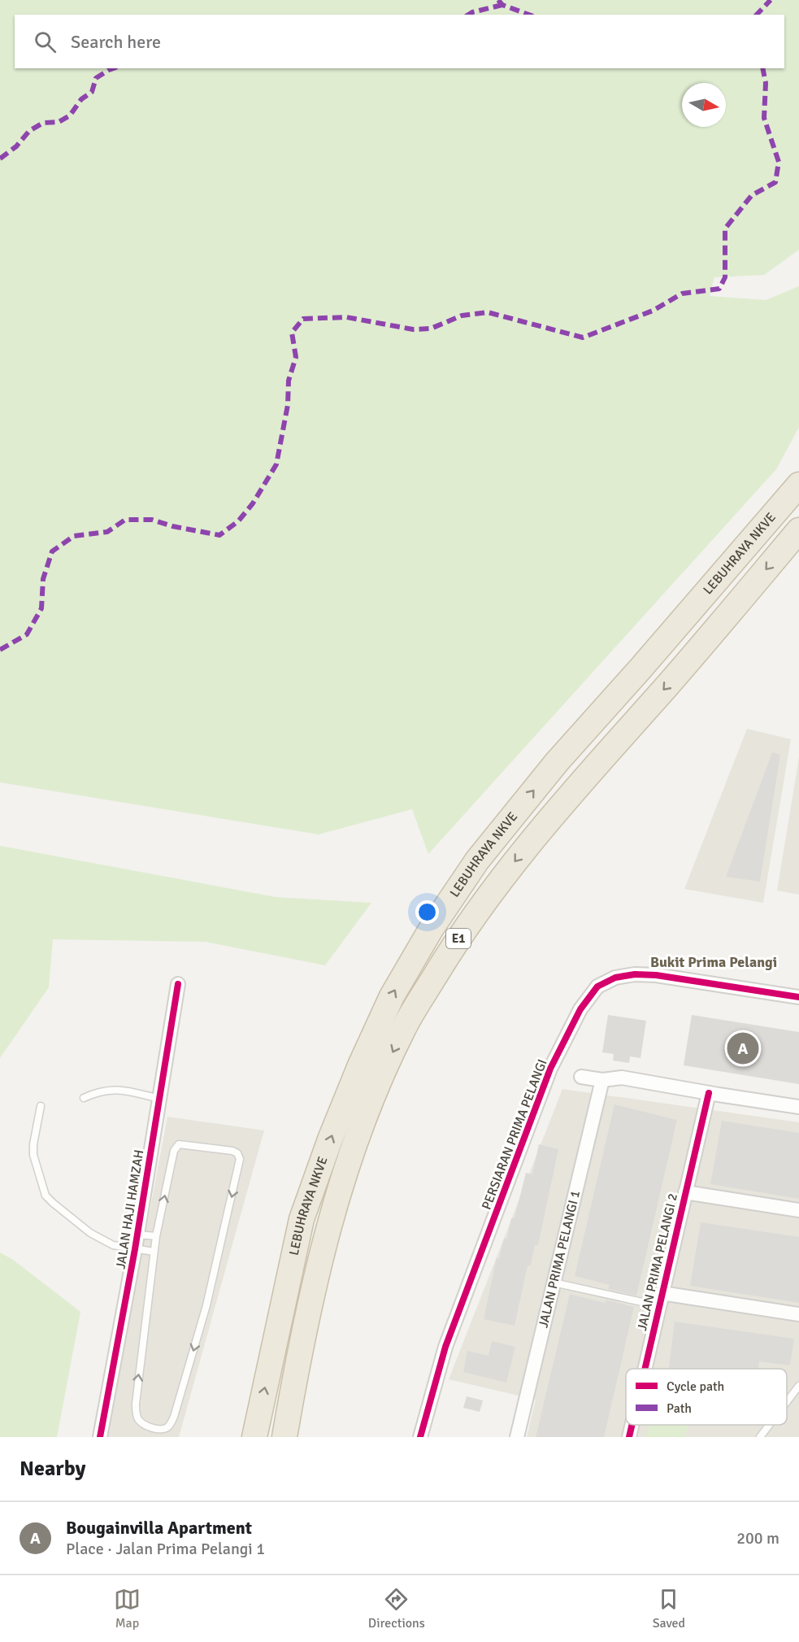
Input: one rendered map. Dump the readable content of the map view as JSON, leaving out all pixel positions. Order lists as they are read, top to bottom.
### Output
{
  "streets": {
    "highway": ["LEBUHRAYA NKVE", "E1"],
    "street": [
      "PERSIARAN PRIMA PELANGI",
      "JALAN HAJI HAMZAH",
      "JALAN PRIMA PELANGI 1",
      "JALAN PRIMA PELANGI 2"
    ]
  },
  "districts": ["Bukit Prima Pelangi"],
  "legend": ["Cycle path", "Path"],
  "north": "right",
  "page": {
    "search": "Search here",
    "pins": "A",
    "heading": "Nearby",
    "list": [
      {
        "mark": "A",
        "name": "Bougainvilla Apartment",
        "note": "Place · Jalan Prima Pelangi 1",
        "value": "200 m"
      }
    ],
    "nav": ["Map", "Directions", "Saved"]
  }
}
